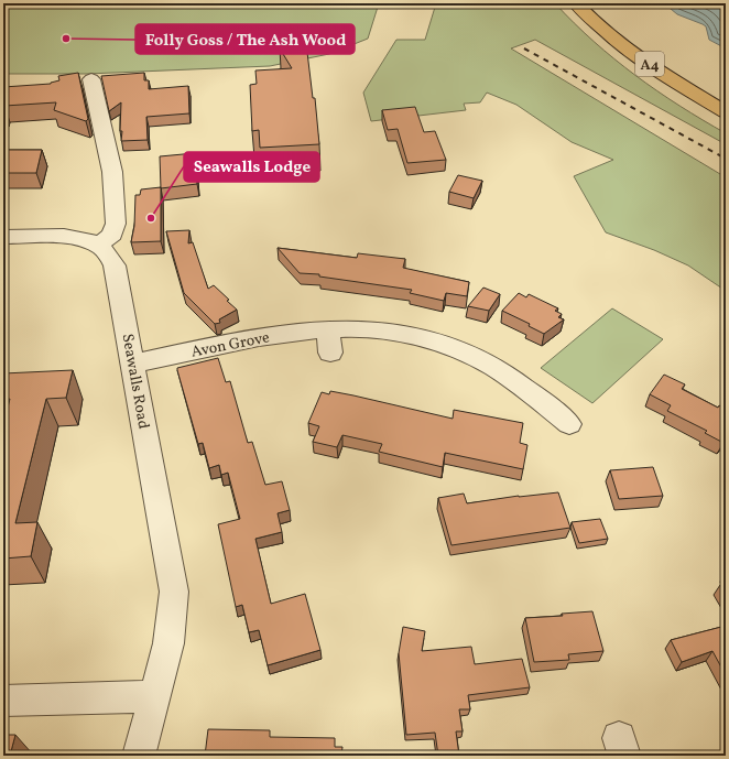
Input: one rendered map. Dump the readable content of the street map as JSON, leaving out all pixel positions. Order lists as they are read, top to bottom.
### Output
{
  "streets": {
    "highway": ["A4"],
    "street": ["Avon Grove", "Seawalls Road"]
  },
  "crossings": [
    ["Avon Grove", "Seawalls Road"]
  ],
  "places": ["Folly Goss / The Ash Wood", "Seawalls Lodge"]
}
